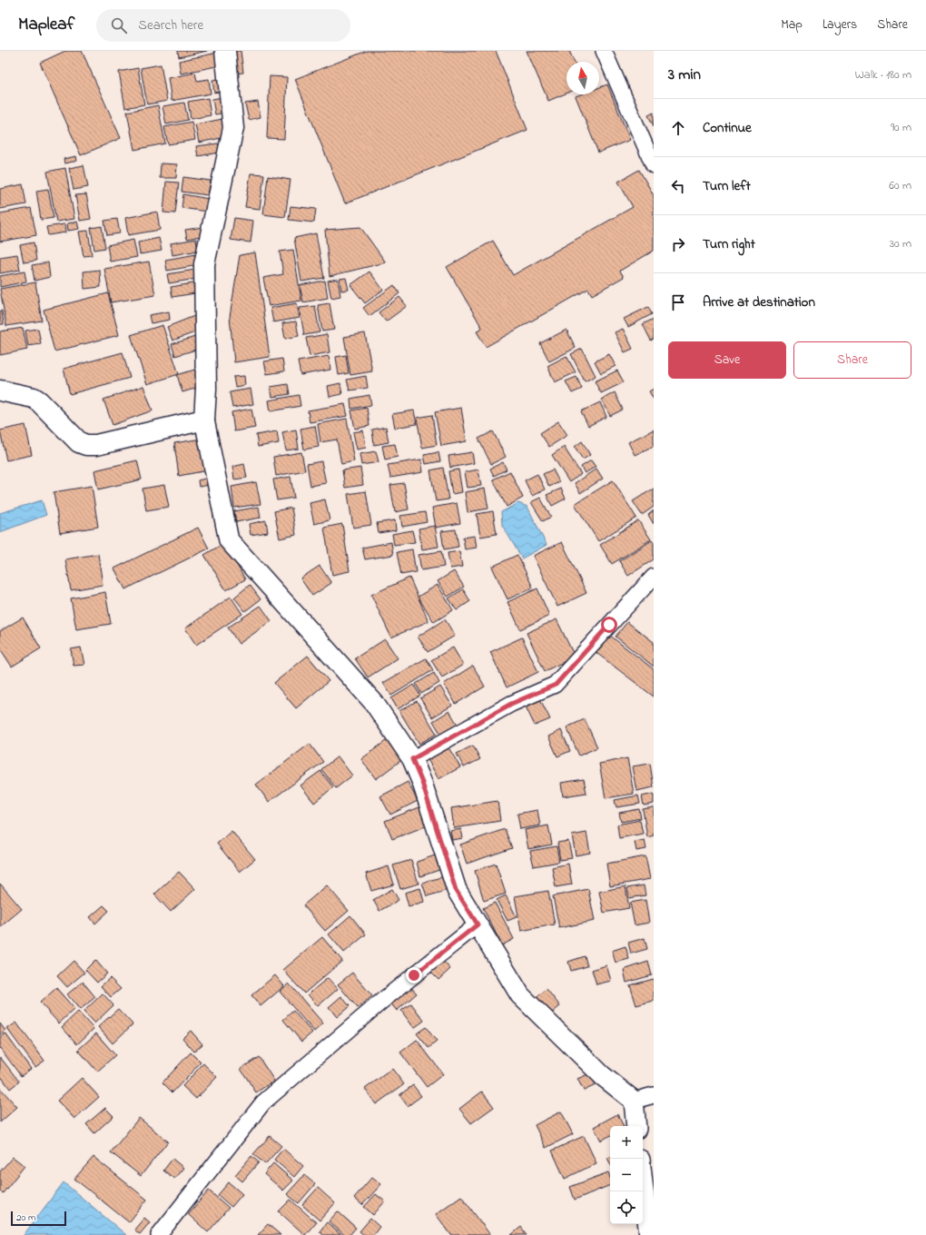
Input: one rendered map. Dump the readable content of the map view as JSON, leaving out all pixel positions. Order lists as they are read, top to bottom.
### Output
{
  "scale_bar": "20 m",
  "north": "top",
  "page": {
    "header": "Mapleaf",
    "search": "Search here",
    "nav": ["Map", "Layers", "Share"],
    "heading": ["3 min", "Walk · 180 m"],
    "list": [
      ["Continue", "90 m"],
      ["Turn left", "60 m"],
      ["Turn right", "30 m"],
      "Arrive at destination"
    ],
    "buttons": ["Save", "Share"],
    "map_buttons": ["+", "−"],
    "scale": "20 m"
  }
}
